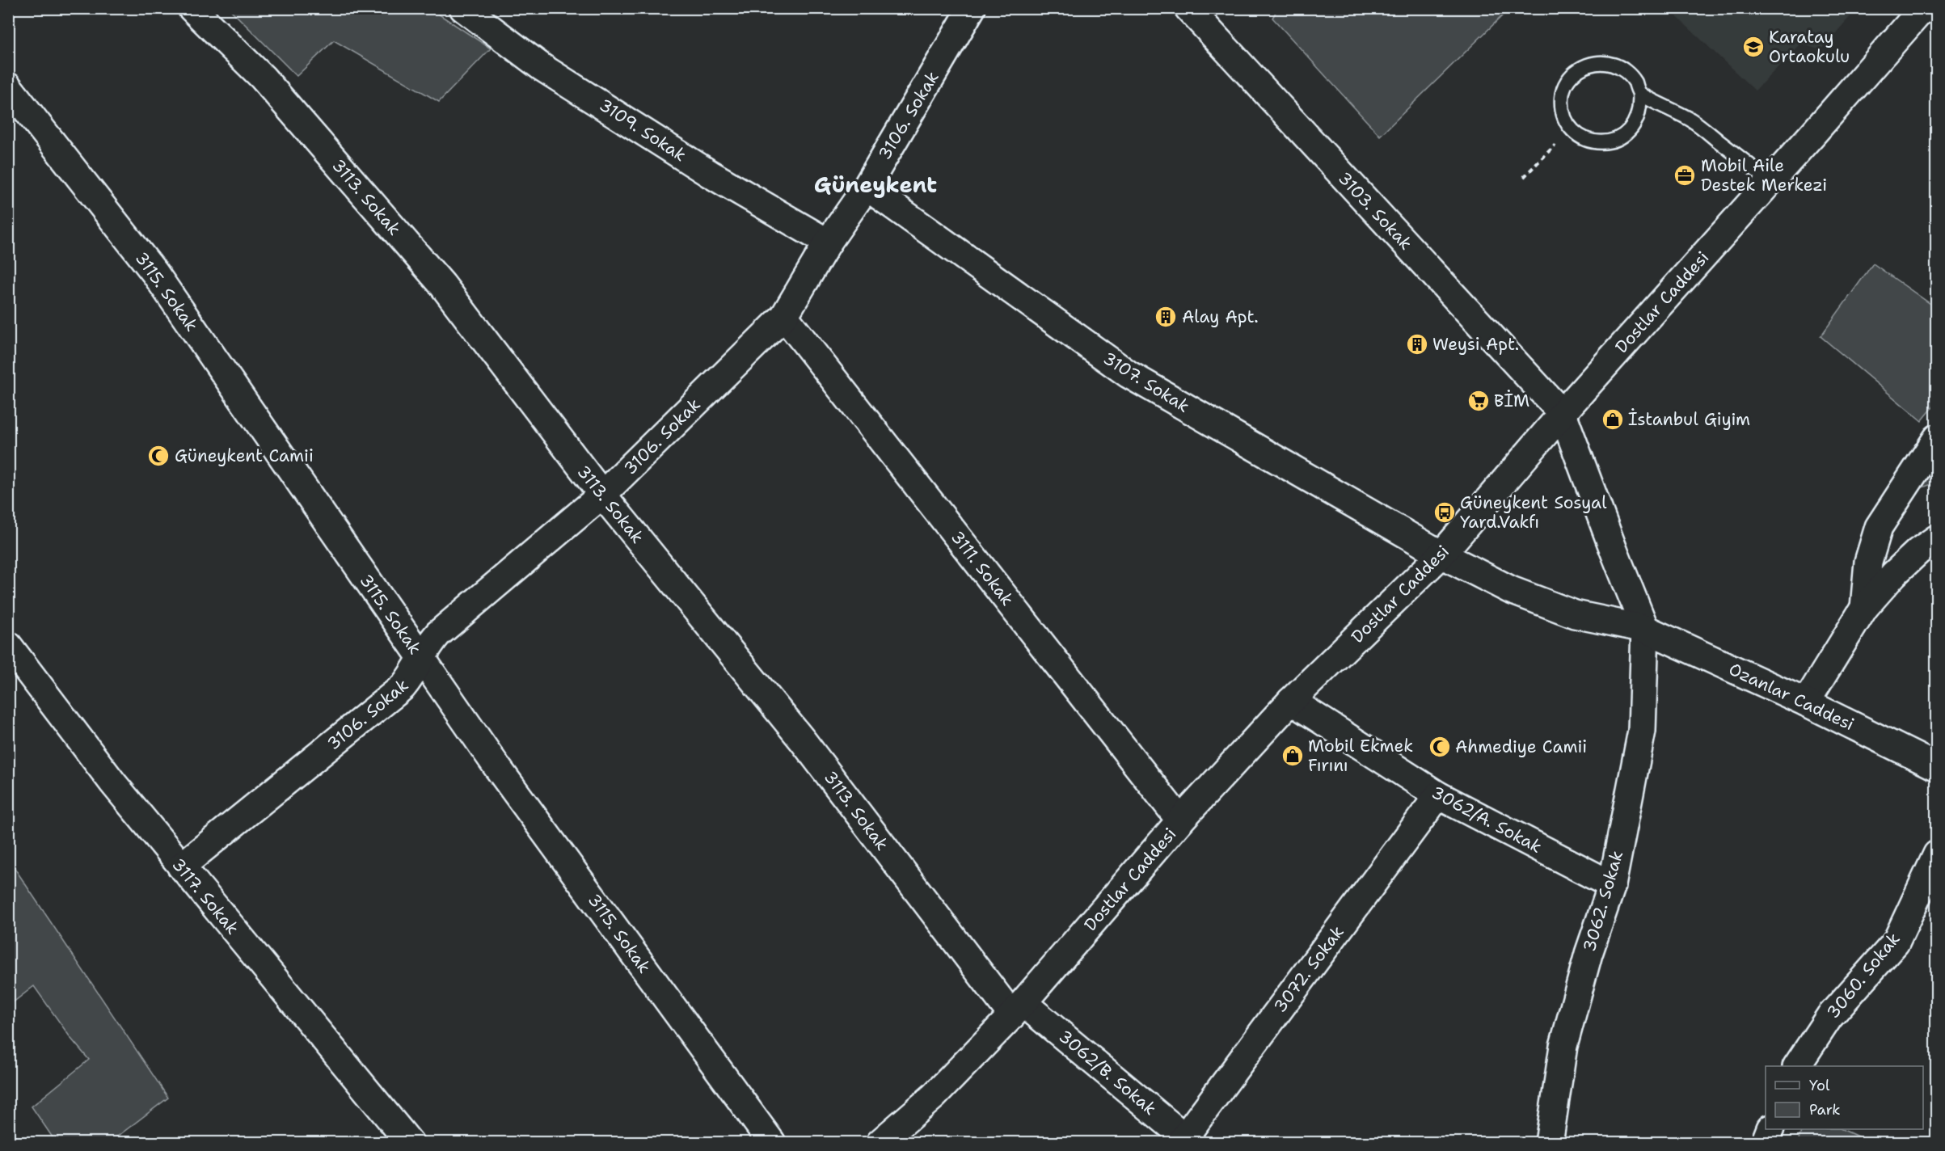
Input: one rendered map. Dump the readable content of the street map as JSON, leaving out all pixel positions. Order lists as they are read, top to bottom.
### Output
{
  "streets": {
    "street": [
      "3106. Sokak",
      "3109. Sokak",
      "3113. Sokak",
      "3103. Sokak",
      "3115. Sokak",
      "Dostlar Caddesi",
      "3107. Sokak",
      "3111. Sokak",
      "Ozanlar Caddesi",
      "3062/A. Sokak",
      "3117. Sokak",
      "3062. Sokak",
      "3072. Sokak",
      "3060. Sokak",
      "3062/B. Sokak"
    ]
  },
  "crossings": [
    ["3106. Sokak", "3109. Sokak"],
    ["3106. Sokak", "3113. Sokak"],
    ["3106. Sokak", "3115. Sokak"],
    ["3106. Sokak", "3107. Sokak"],
    ["3106. Sokak", "3111. Sokak"],
    ["3106. Sokak", "3117. Sokak"],
    ["3113. Sokak", "Dostlar Caddesi"],
    ["3113. Sokak", "3062/B. Sokak"],
    ["3103. Sokak", "Dostlar Caddesi"],
    ["Dostlar Caddesi", "3107. Sokak"],
    ["Dostlar Caddesi", "3111. Sokak"],
    ["Dostlar Caddesi", "Ozanlar Caddesi"],
    ["Dostlar Caddesi", "3062/A. Sokak"],
    ["Dostlar Caddesi", "3062/B. Sokak"],
    ["3107. Sokak", "Ozanlar Caddesi"],
    ["Ozanlar Caddesi", "3062. Sokak"],
    ["3062/A. Sokak", "3062. Sokak"],
    ["3062/A. Sokak", "3072. Sokak"],
    ["3072. Sokak", "3062/B. Sokak"]
  ],
  "districts": ["Güneykent"],
  "places": {
    "school or university": ["Karatay Ortaokulu"],
    "office": ["Mobil Aile Destek Merkezi"],
    "building": ["Alay Apt.", "Weysi Apt."],
    "supermarket": ["BİM"],
    "shop": ["İstanbul Giyim", "Mobil Ekmek Fırını"],
    "mosque": ["Güneykent Camii", "Ahmediye Camii"],
    "bus stop": ["Güneykent Sosyal Yard.Vakfı"]
  },
  "legend": ["Yol", "Park"]
}
